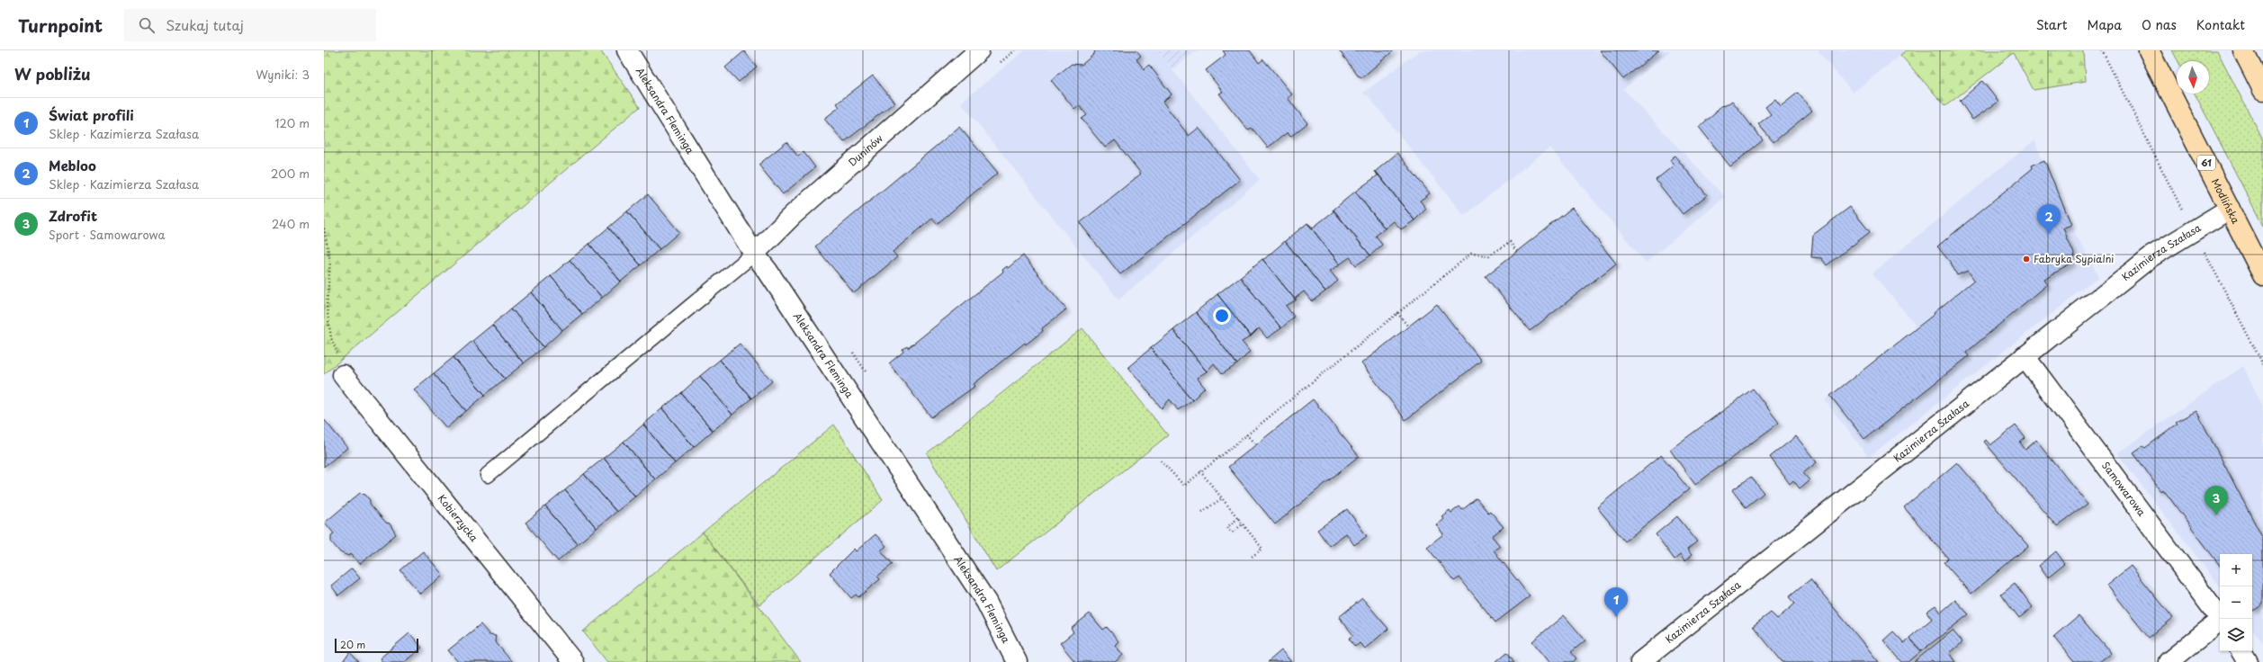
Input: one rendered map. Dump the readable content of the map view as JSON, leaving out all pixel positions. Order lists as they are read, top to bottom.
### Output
{
  "streets": {
    "main road": ["61", "Modlińska"],
    "street": [
      "Aleksandra Fleminga",
      "Duninów",
      "Kazimierza Szałasa",
      "Samowarowa",
      "Kobierzycka"
    ]
  },
  "crossings": [
    ["Aleksandra Fleminga", "Duninów"],
    ["Modlińska", "Kazimierza Szałasa"],
    ["Kazimierza Szałasa", "Samowarowa"]
  ],
  "places": ["Fabryka Sypialni"],
  "scale_bar": "20 m",
  "north": "bottom",
  "page": {
    "header": "Turnpoint",
    "search": "Szukaj tutaj",
    "nav": [
      "Start",
      "Mapa",
      "O nas",
      "Kontakt"
    ],
    "heading": ["W pobliżu", "Wyniki: 3"],
    "list": [
      {
        "mark": "1",
        "name": "Świat profili",
        "note": "Sklep · Kazimierza Szałasa",
        "value": "120 m"
      },
      {
        "mark": "2",
        "name": "Mebloo",
        "note": "Sklep · Kazimierza Szałasa",
        "value": "200 m"
      },
      {
        "mark": "3",
        "name": "Zdrofit",
        "note": "Sport · Samowarowa",
        "value": "240 m"
      }
    ],
    "pins": ["2", "3", "1"],
    "map_buttons": ["+", "−"],
    "scale": "20 m"
  }
}
